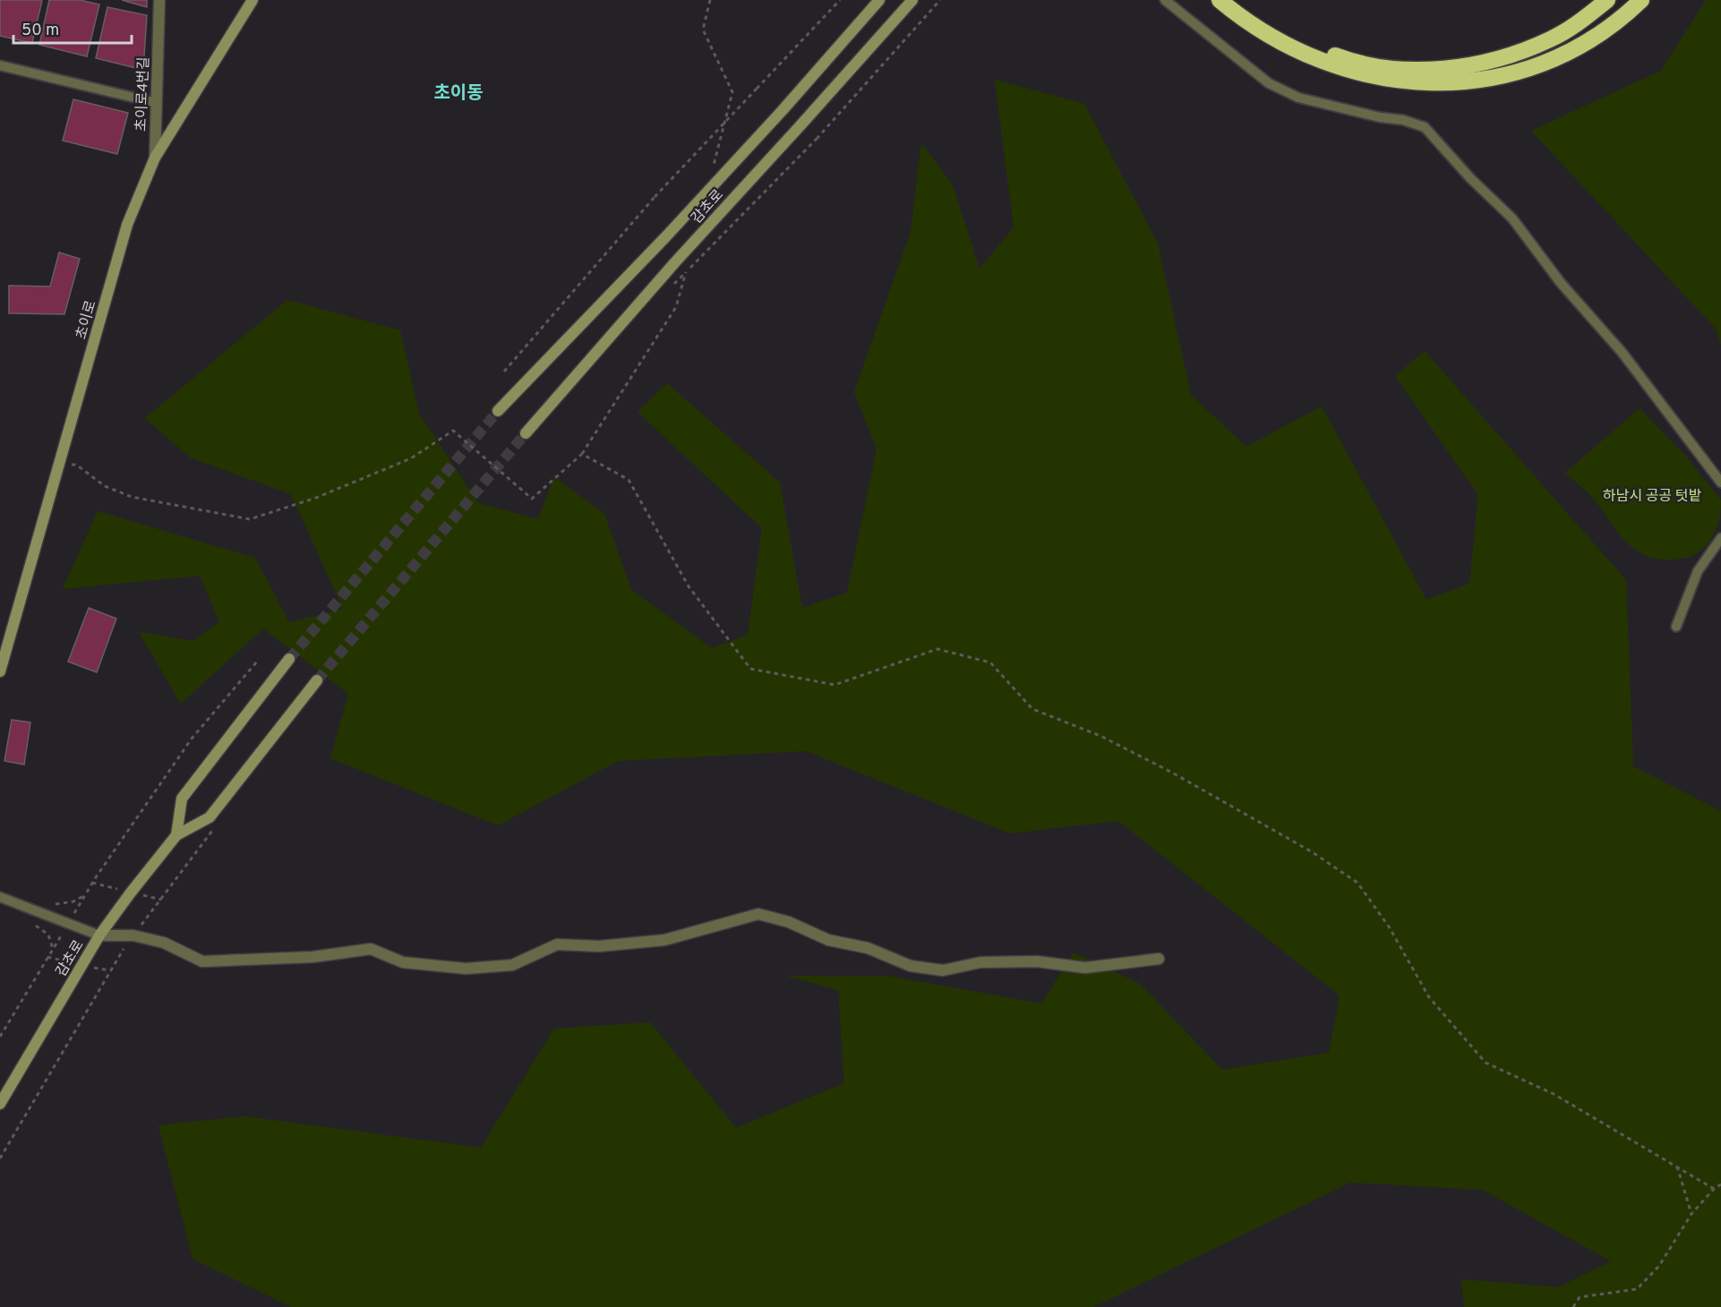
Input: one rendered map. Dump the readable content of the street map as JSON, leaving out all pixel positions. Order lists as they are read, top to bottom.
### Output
{
  "streets": {
    "main road": ["감초로", "초이로"],
    "street": ["초이로4번길"]
  },
  "crossings": [
    ["초이로4번길", "초이로"]
  ],
  "districts": ["초이동"],
  "parks": ["하남시 공공 텃밭"],
  "scale_bar": "50 m"
}
